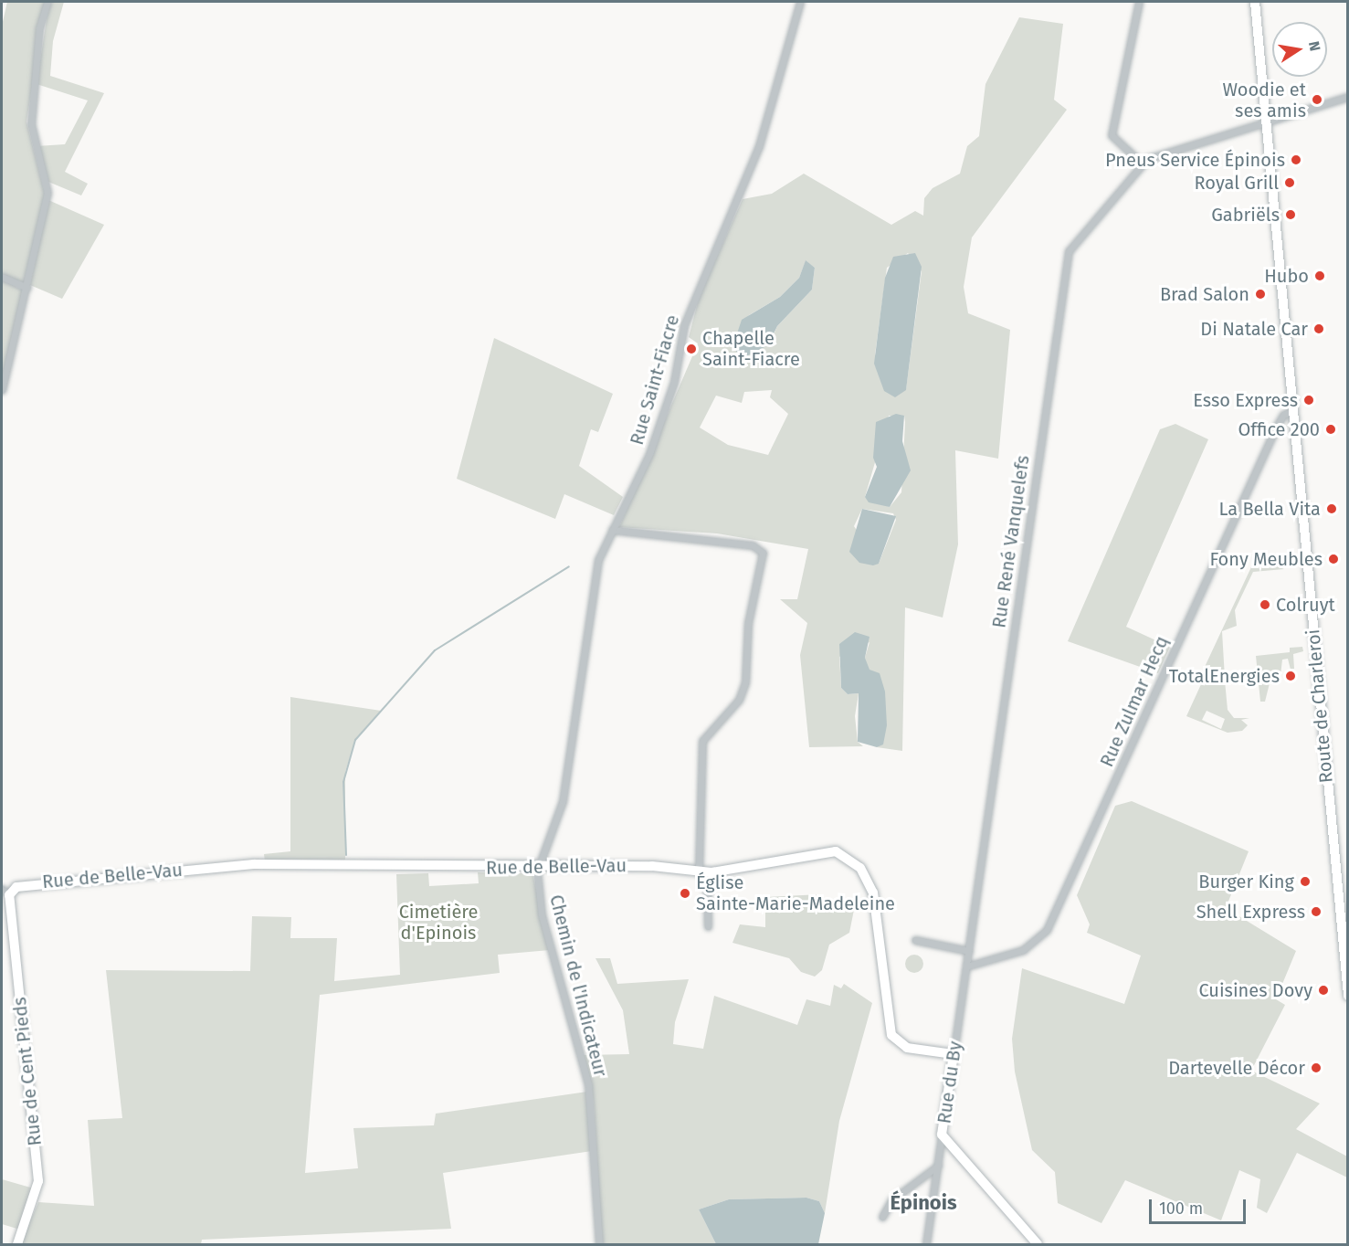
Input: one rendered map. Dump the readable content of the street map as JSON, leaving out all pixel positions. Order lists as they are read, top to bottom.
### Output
{
  "streets": {
    "street": [
      "Rue Saint-Fiacre",
      "Rue René Vanquelefs",
      "Rue Zulmar Hecq",
      "Route de Charleroi",
      "Rue de Belle-Vau",
      "Chemin de l'Indicateur",
      "Rue de Cent Pieds",
      "Rue du By"
    ]
  },
  "crossings": [
    ["Rue Saint-Fiacre", "Rue de Belle-Vau"],
    ["Rue Saint-Fiacre", "Chemin de l'Indicateur"],
    ["Rue René Vanquelefs", "Rue du By"],
    ["Rue Zulmar Hecq", "Route de Charleroi"],
    ["Rue Zulmar Hecq", "Rue du By"],
    ["Rue de Belle-Vau", "Chemin de l'Indicateur"],
    ["Rue de Belle-Vau", "Rue de Cent Pieds"],
    ["Rue de Belle-Vau", "Rue du By"]
  ],
  "districts": ["Épinois"],
  "parks": ["Cimetière d'Epinois"],
  "places": [
    "Woodie et ses amis",
    "Pneus Service Épinois",
    "Royal Grill",
    "Gabriëls",
    "Hubo",
    "Brad Salon",
    "Di Natale Car",
    "Chapelle Saint-Fiacre",
    "Esso Express",
    "Office 200",
    "La Bella Vita",
    "Fony Meubles",
    "Colruyt",
    "TotalEnergies",
    "Burger King",
    "Église Sainte-Marie-Madeleine",
    "Shell Express",
    "Cuisines Dovy",
    "Dartevelle Décor"
  ],
  "scale_bar": "100 m",
  "north": "right"
}
